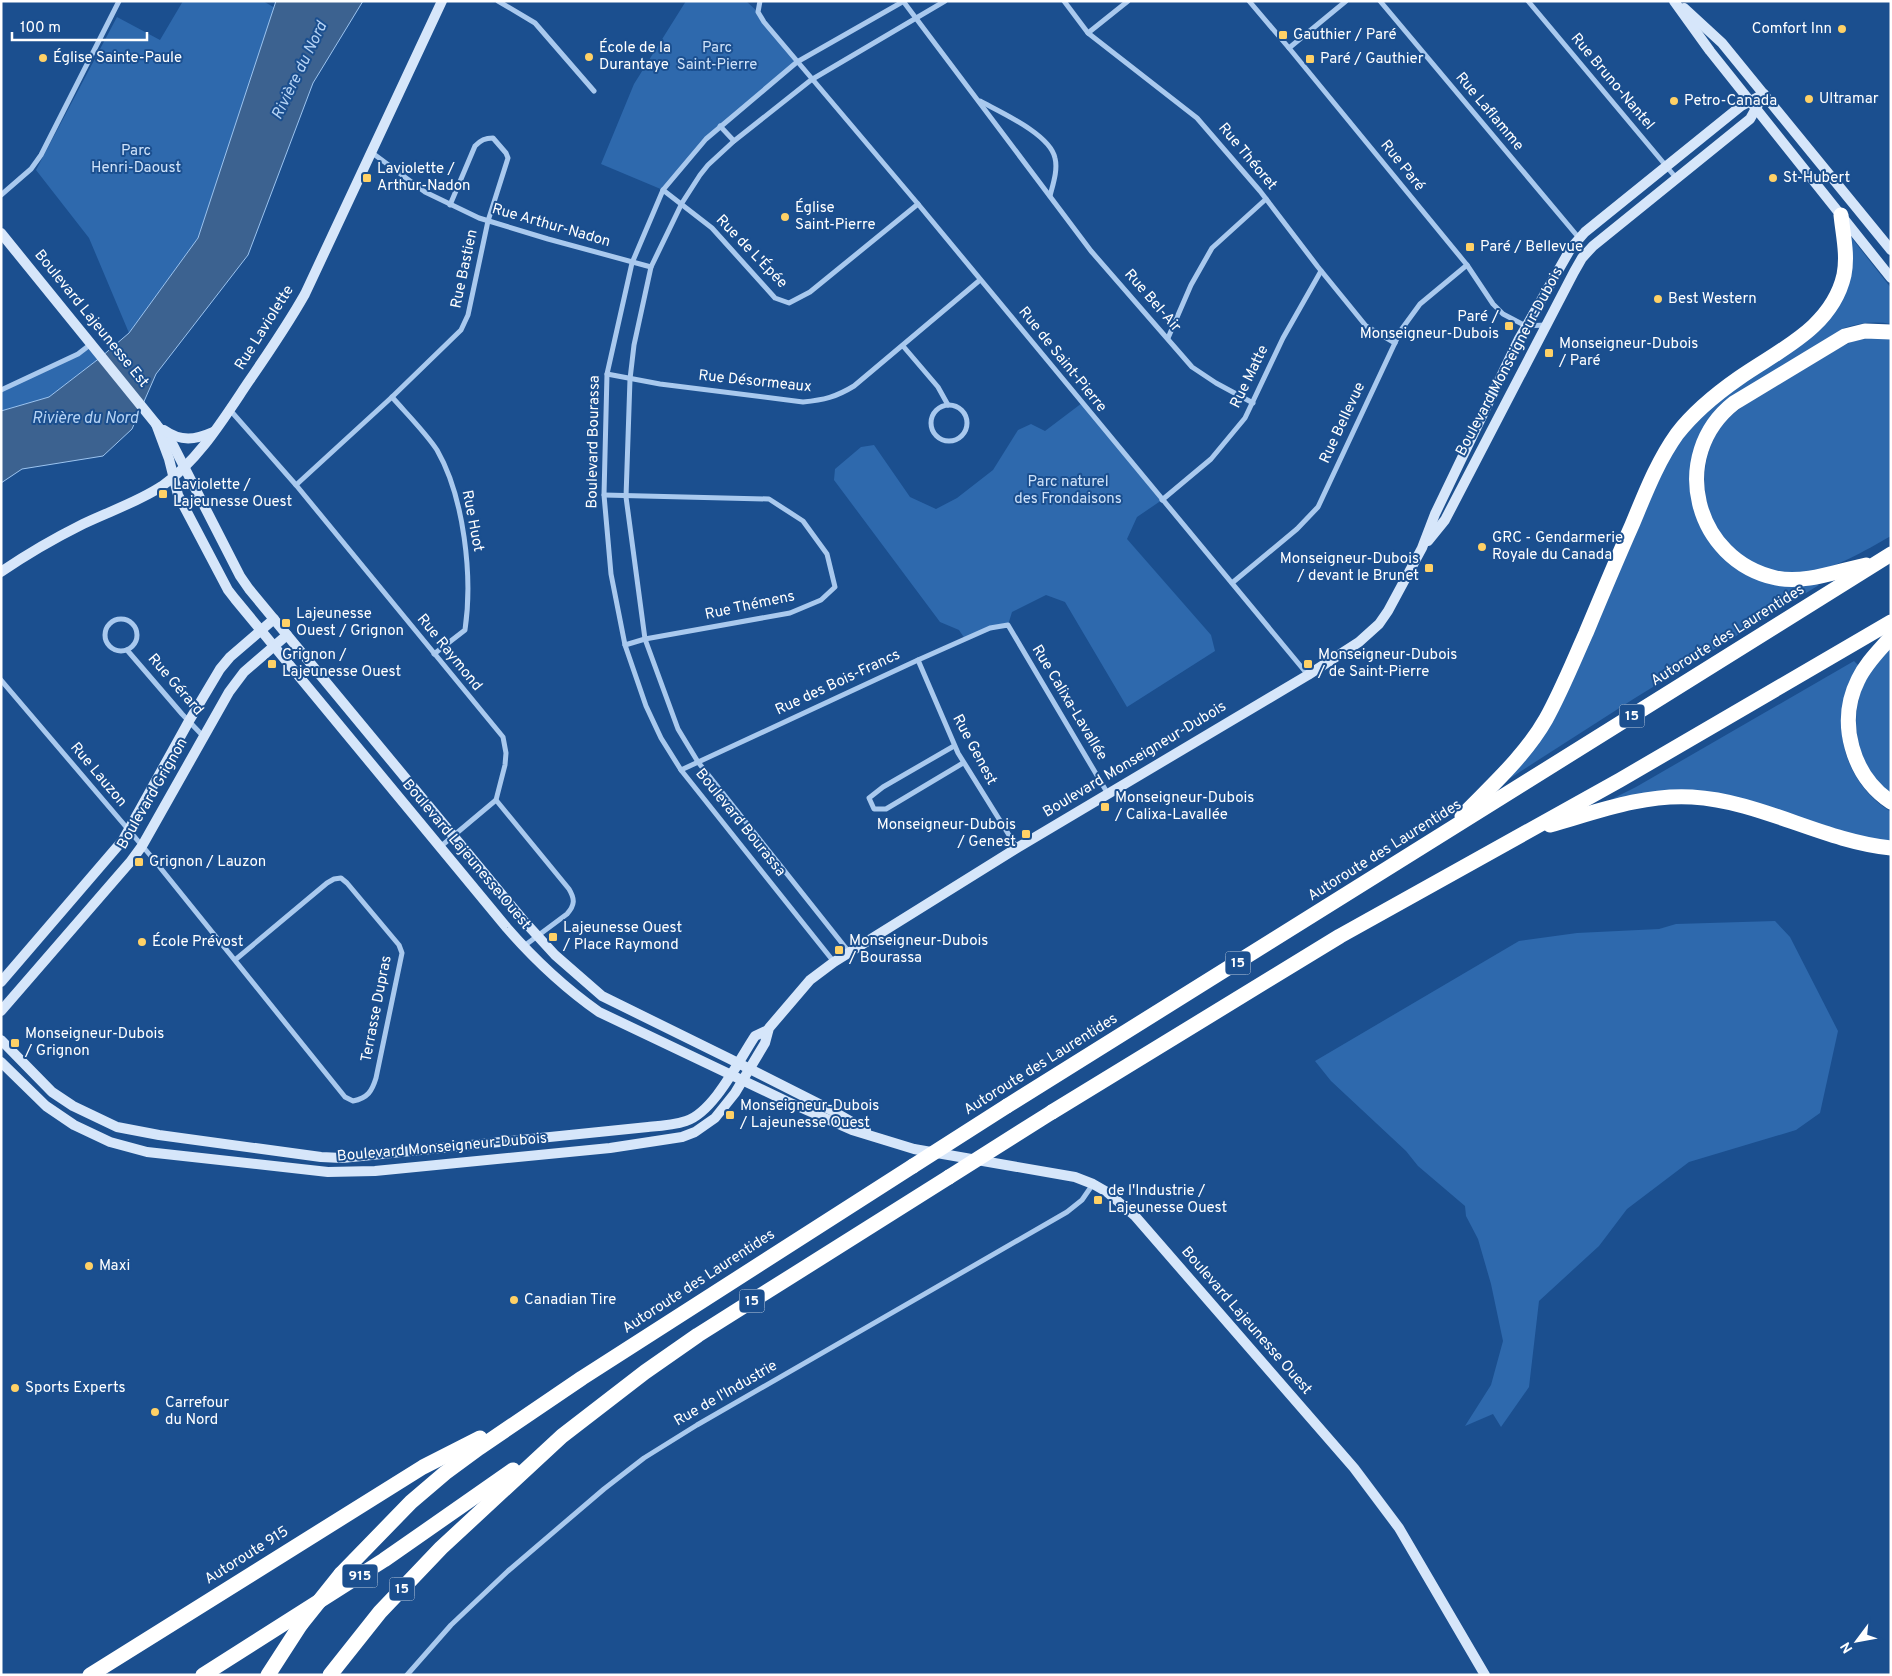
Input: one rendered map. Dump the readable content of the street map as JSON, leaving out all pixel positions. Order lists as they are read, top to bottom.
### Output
{
  "streets": {
    "highway": [
      "Autoroute des Laurentides",
      "15",
      "Autoroute 915",
      "915"
    ],
    "street": [
      "Rue Bruno-Nantel",
      "Rue Laflamme",
      "Rue Théoret",
      "Rue Paré",
      "Rue Arthur-Nadon",
      "Rue de L'Épée",
      "Rue Bastien",
      "Rue Bel-Air",
      "Boulevard Lajeunesse Est",
      "Rue Laviolette",
      "Rue de Saint-Pierre",
      "Boulevard Monseigneur-Dubois",
      "Rue Matte",
      "Rue Désormeaux",
      "Rue Bellevue",
      "Boulevard Bourassa",
      "Rue Huot",
      "Rue Thémens",
      "Rue Raymond",
      "Rue des Bois-Francs",
      "Rue Gérard",
      "Rue Calixa-Lavallée",
      "Rue Genest",
      "Rue Lauzon",
      "Boulevard Grignon",
      "Boulevard Lajeunesse Ouest",
      "Terrasse Dupras",
      "Rue de l'Industrie"
    ]
  },
  "crossings": [
    ["Rue Bruno-Nantel", "Boulevard Monseigneur-Dubois"],
    ["Rue Laflamme", "Boulevard Monseigneur-Dubois"],
    ["Rue Théoret", "Rue Matte"],
    ["Rue Théoret", "Rue Bellevue"],
    ["Rue Paré", "Boulevard Monseigneur-Dubois"],
    ["Rue Paré", "Rue Bellevue"],
    ["Rue Arthur-Nadon", "Rue Bastien"],
    ["Rue Arthur-Nadon", "Rue Laviolette"],
    ["Rue Arthur-Nadon", "Boulevard Bourassa"],
    ["Rue de L'Épée", "Rue de Saint-Pierre"],
    ["Rue de L'Épée", "Boulevard Bourassa"],
    ["Rue Bastien", "Rue Huot"],
    ["Rue Bastien", "Rue Raymond"],
    ["Rue Bel-Air", "Rue Matte"],
    ["Rue Bel-Air", "Boulevard Bourassa"],
    ["Boulevard Lajeunesse Est", "Rue Laviolette"],
    ["Boulevard Lajeunesse Est", "Boulevard Lajeunesse Ouest"],
    ["Rue Laviolette", "Rue Raymond"],
    ["Rue Laviolette", "Boulevard Lajeunesse Ouest"],
    ["Rue de Saint-Pierre", "Boulevard Monseigneur-Dubois"],
    ["Rue de Saint-Pierre", "Rue Matte"],
    ["Rue de Saint-Pierre", "Rue Désormeaux"],
    ["Rue de Saint-Pierre", "Rue Bellevue"],
    ["Rue de Saint-Pierre", "Boulevard Bourassa"],
    ["Boulevard Monseigneur-Dubois", "Boulevard Bourassa"],
    ["Boulevard Monseigneur-Dubois", "Rue Calixa-Lavallée"],
    ["Boulevard Monseigneur-Dubois", "Rue Genest"],
    ["Boulevard Monseigneur-Dubois", "Boulevard Lajeunesse Ouest"],
    ["Rue Désormeaux", "Boulevard Bourassa"],
    ["Boulevard Bourassa", "Rue Thémens"],
    ["Boulevard Bourassa", "Rue des Bois-Francs"],
    ["Rue Huot", "Rue Raymond"],
    ["Autoroute des Laurentides", "Autoroute 915"],
    ["Rue des Bois-Francs", "Rue Calixa-Lavallée"],
    ["Rue des Bois-Francs", "Rue Genest"],
    ["Rue Gérard", "Boulevard Grignon"],
    ["15", "915"],
    ["Rue Lauzon", "Boulevard Grignon"],
    ["Rue Lauzon", "Terrasse Dupras"],
    ["Boulevard Grignon", "Boulevard Lajeunesse Ouest"],
    ["Boulevard Lajeunesse Ouest", "Rue de l'Industrie"]
  ],
  "water": ["Rivière du Nord"],
  "parks": ["Parc Saint-Pierre", "Parc Henri-Daoust", "Parc naturel des Frondaisons"],
  "places": {
    "other": [
      "Comfort Inn",
      "École de la Durantaye",
      "Église Sainte-Paule",
      "Ultramar",
      "Petro-Canada",
      "St-Hubert",
      "Église Saint-Pierre",
      "Best Western",
      "GRC - Gendarmerie Royale du Canada",
      "École Prévost",
      "Maxi",
      "Canadian Tire",
      "Sports Experts",
      "Carrefour du Nord"
    ],
    "transit": [
      "Gauthier / Paré",
      "Paré / Gauthier",
      "Laviolette / Arthur-Nadon",
      "Paré / Bellevue",
      "Paré / Monseigneur-Dubois",
      "Monseigneur-Dubois / Paré",
      "Laviolette / Lajeunesse Ouest",
      "Monseigneur-Dubois / devant le Brunet",
      "Lajeunesse Ouest / Grignon",
      "Grignon / Lajeunesse Ouest",
      "Monseigneur-Dubois / de Saint-Pierre",
      "Monseigneur-Dubois / Calixa-Lavallée",
      "Monseigneur-Dubois / Genest",
      "Grignon / Lauzon",
      "Lajeunesse Ouest / Place Raymond",
      "Monseigneur-Dubois / Bourassa",
      "Monseigneur-Dubois / Grignon",
      "Monseigneur-Dubois / Lajeunesse Ouest",
      "de l'Industrie / Lajeunesse Ouest"
    ]
  },
  "scale_bar": "100 m",
  "north": "bottom left"
}
